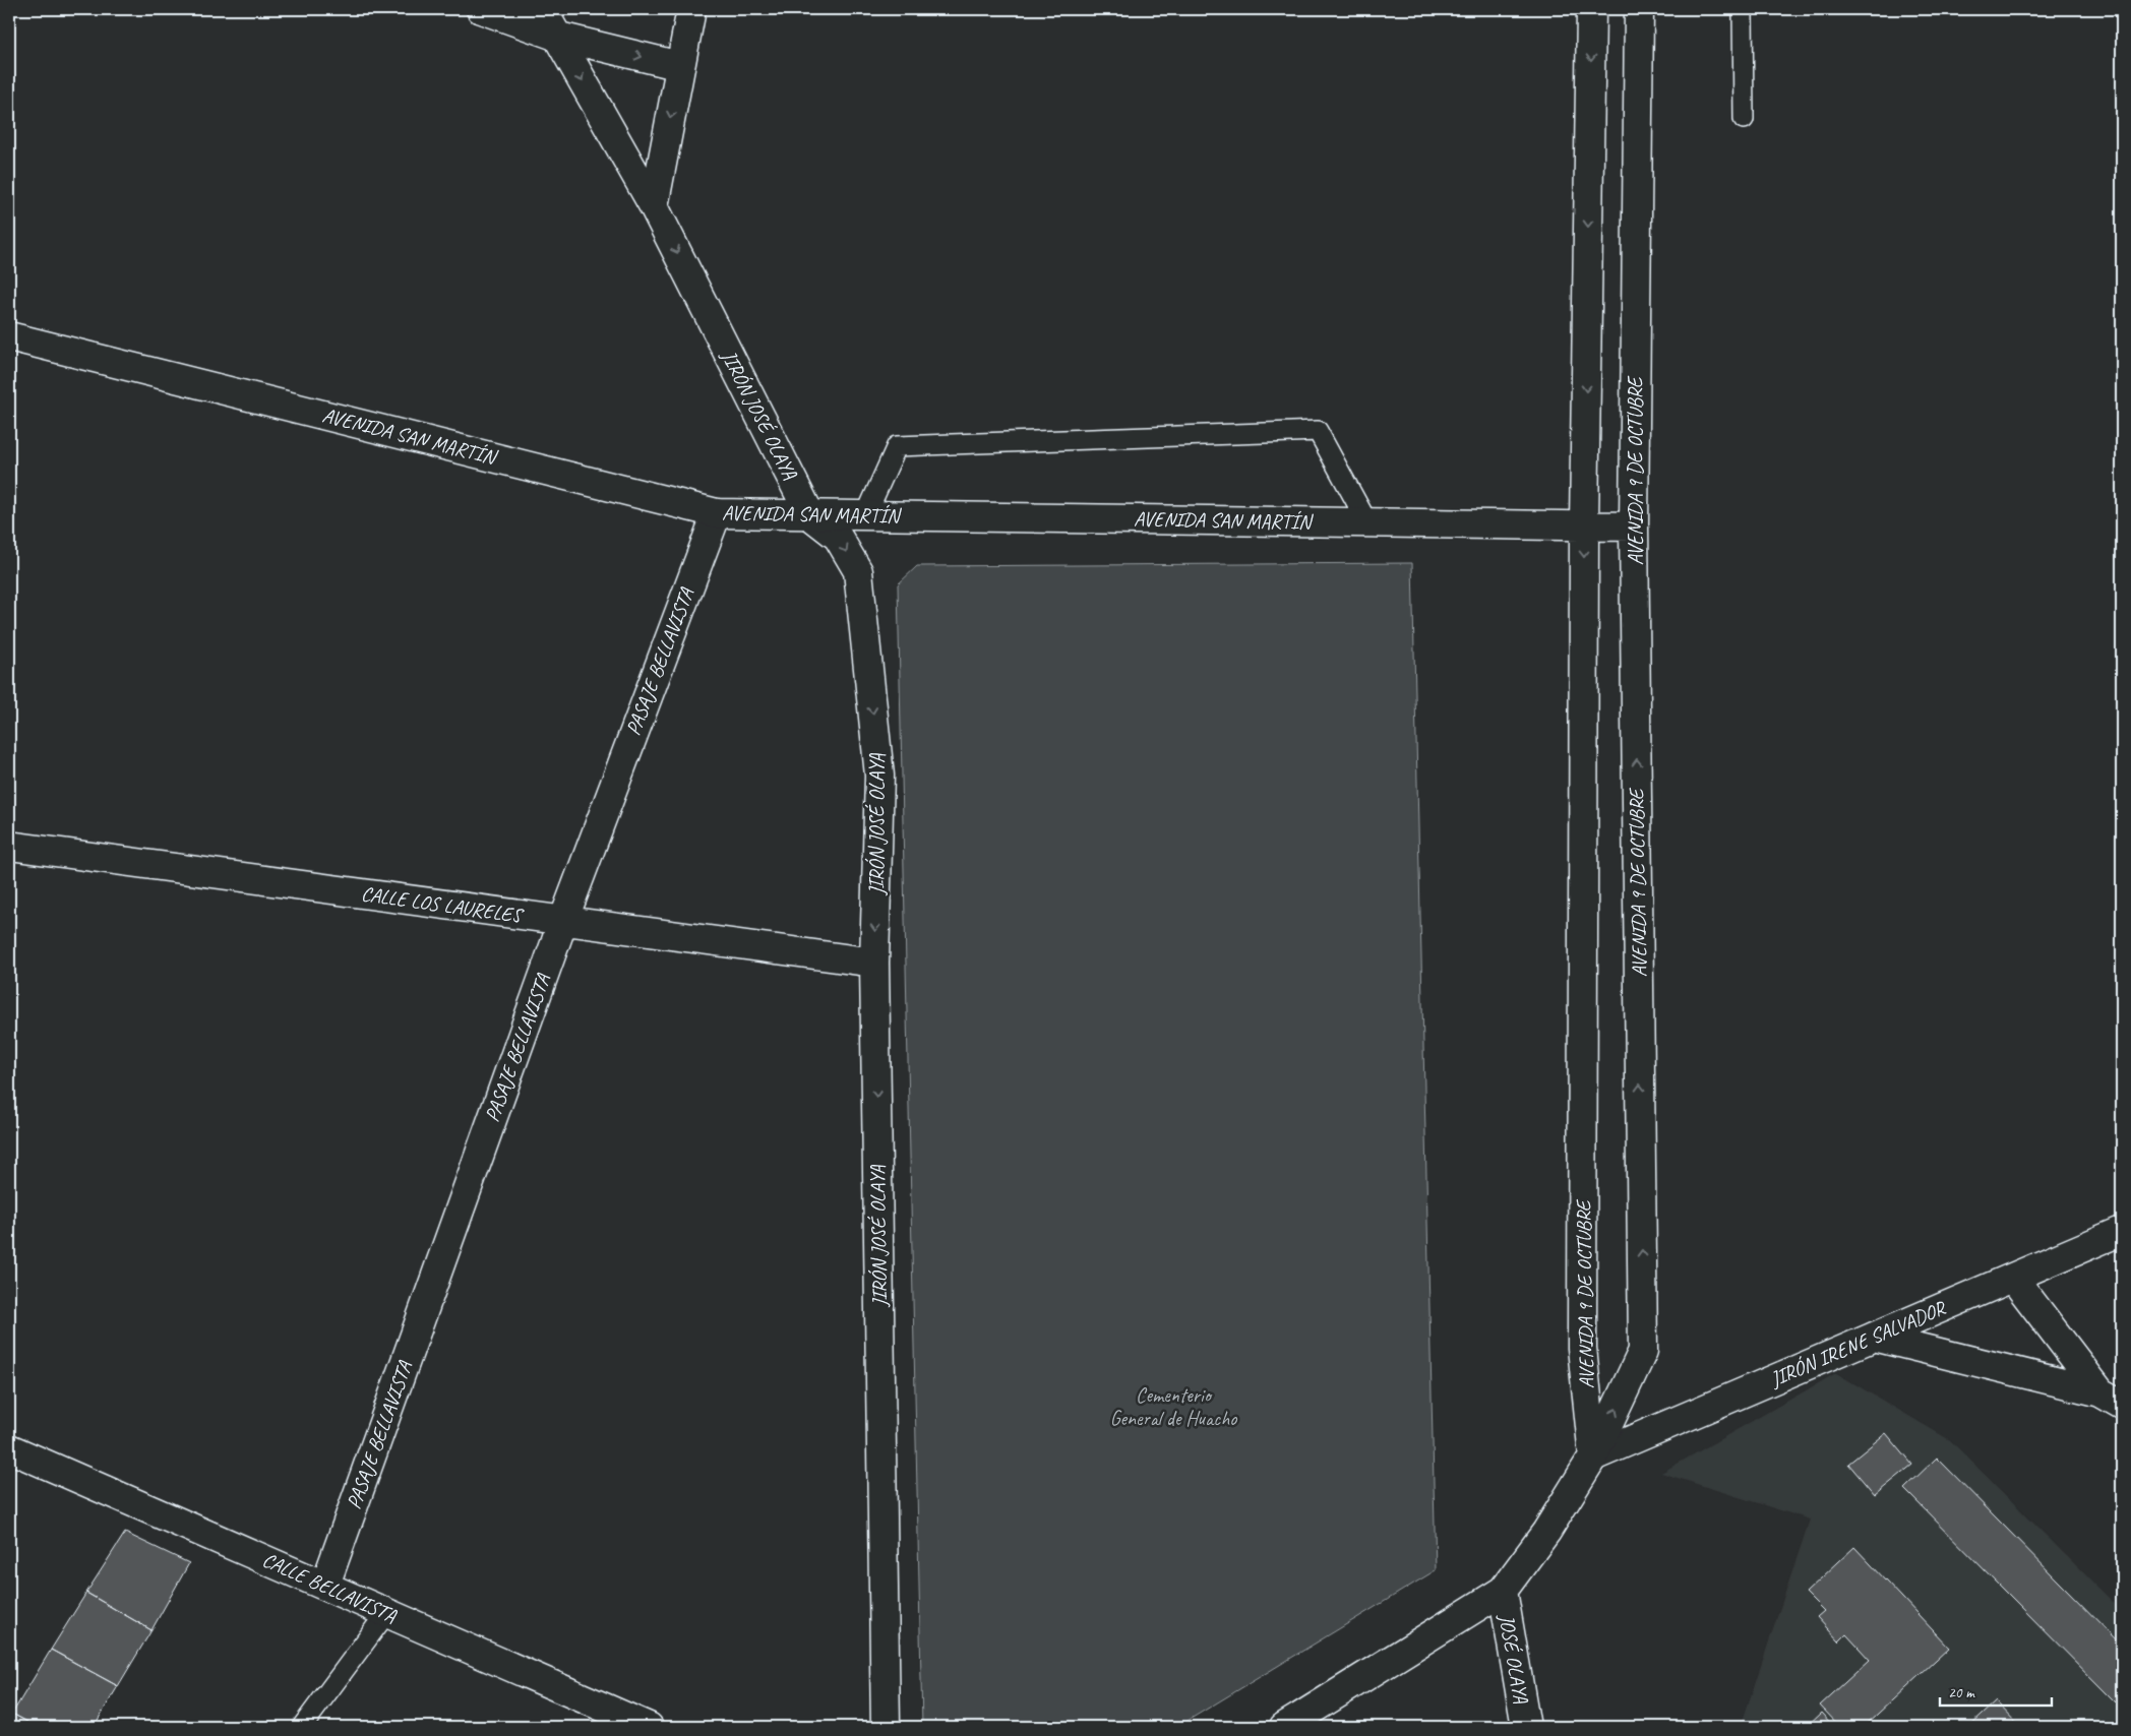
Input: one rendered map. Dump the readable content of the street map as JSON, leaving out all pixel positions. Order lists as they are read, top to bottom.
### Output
{
  "streets": {
    "street": [
      "JIRÓN JOSÉ OLAYA",
      "AVENIDA SAN MARTÍN",
      "AVENIDA 9 DE OCTUBRE",
      "PASAJE BELLAVISTA",
      "CALLE LOS LAURELES",
      "JIRÓN IRENE SALVADOR",
      "CALLE BELLAVISTA",
      "JOSÉ OLAYA"
    ]
  },
  "crossings": [
    ["JIRÓN JOSÉ OLAYA", "AVENIDA SAN MARTÍN"],
    ["JIRÓN JOSÉ OLAYA", "CALLE LOS LAURELES"],
    ["AVENIDA SAN MARTÍN", "AVENIDA 9 DE OCTUBRE"],
    ["AVENIDA SAN MARTÍN", "PASAJE BELLAVISTA"],
    ["AVENIDA 9 DE OCTUBRE", "JIRÓN IRENE SALVADOR"],
    ["PASAJE BELLAVISTA", "CALLE LOS LAURELES"],
    ["PASAJE BELLAVISTA", "CALLE BELLAVISTA"]
  ],
  "one_way": ["JIRÓN JOSÉ OLAYA"],
  "parks": ["Cementerio General de Huacho"],
  "scale_bar": "20 m"
}
